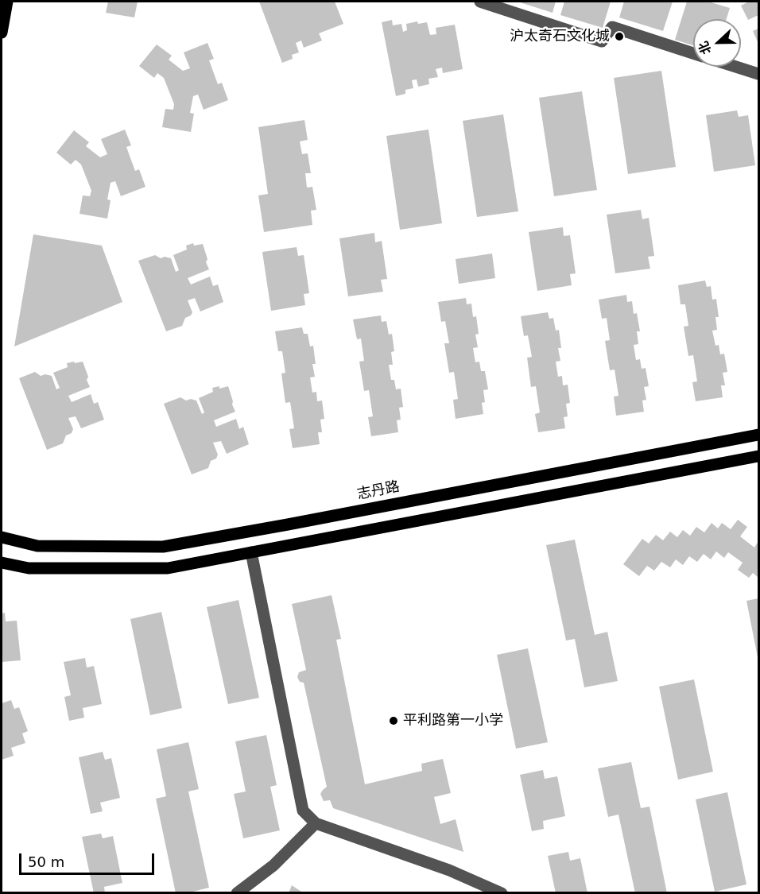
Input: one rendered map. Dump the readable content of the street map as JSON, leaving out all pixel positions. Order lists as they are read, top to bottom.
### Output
{
  "streets": {
    "main road": ["志丹路"]
  },
  "places": ["沪太奇石文化城", "平利路第一小学"],
  "scale_bar": "50 m",
  "north": "left"
}
